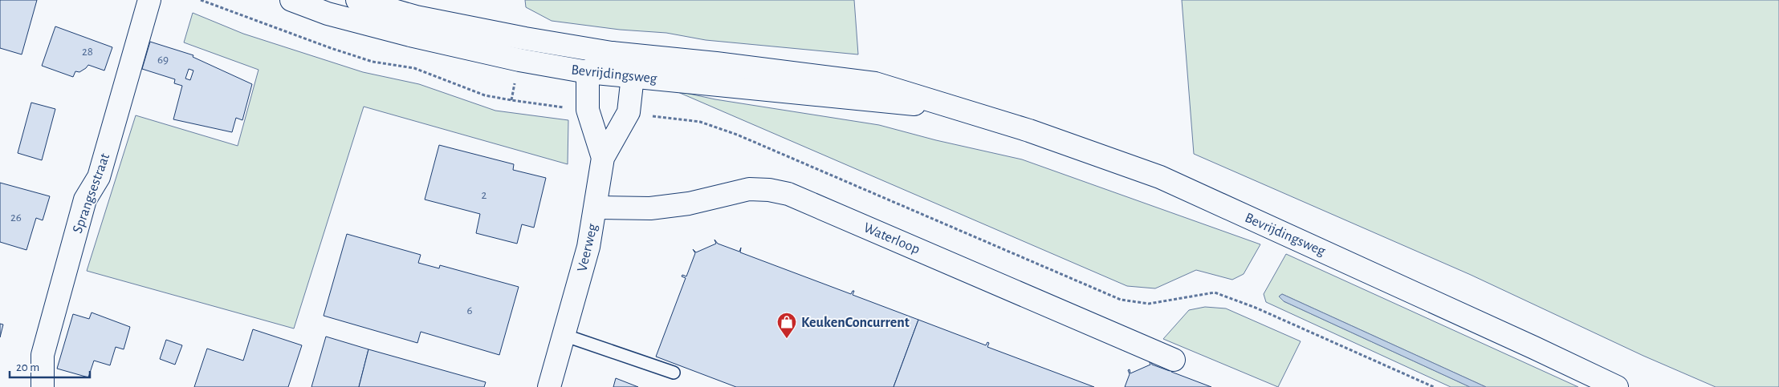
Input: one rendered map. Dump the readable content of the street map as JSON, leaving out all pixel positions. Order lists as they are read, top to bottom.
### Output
{
  "streets": {
    "main road": [
      "Bevrijdingsweg",
      "Sprangsestraat",
      "Waterloop",
      "Veerweg"
    ]
  },
  "crossings": [
    ["Bevrijdingsweg", "Veerweg"],
    ["Waterloop", "Veerweg"]
  ],
  "places": {
    "shop": ["KeukenConcurrent"]
  },
  "house_numbers": [
    "28",
    "69",
    "2",
    "26",
    "6"
  ],
  "scale_bar": "20 m"
}
